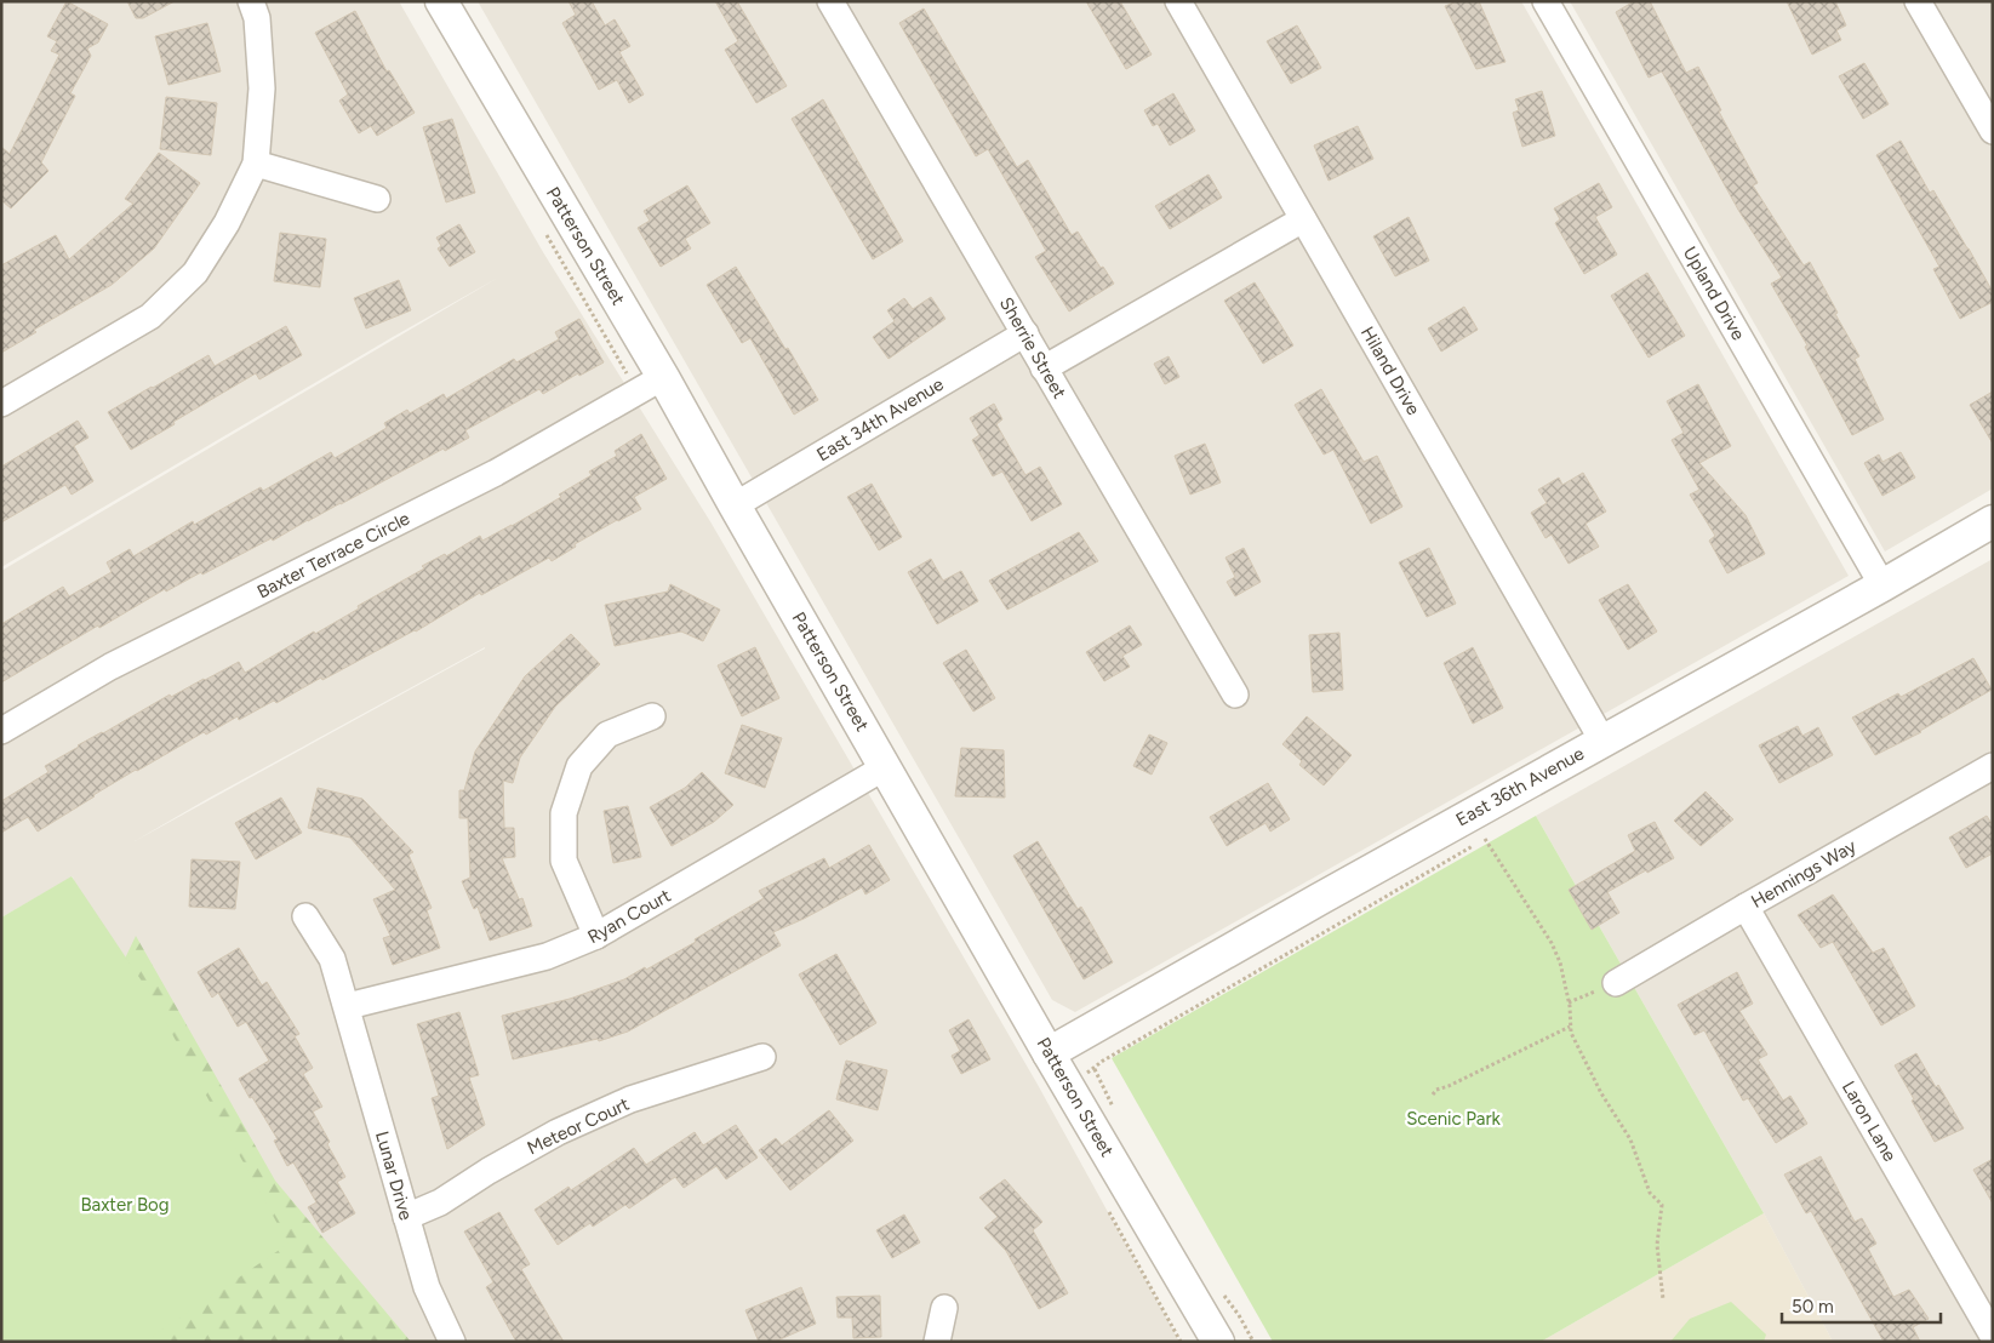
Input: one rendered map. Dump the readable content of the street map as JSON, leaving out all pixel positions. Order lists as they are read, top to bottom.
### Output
{
  "streets": {
    "street": [
      "Patterson Street",
      "Upland Drive",
      "Sherrie Street",
      "Hiland Drive",
      "East 34th Avenue",
      "Baxter Terrace Circle",
      "East 36th Avenue",
      "Hennings Way",
      "Ryan Court",
      "Laron Lane",
      "Meteor Court",
      "Lunar Drive"
    ]
  },
  "crossings": [
    ["Patterson Street", "East 34th Avenue"],
    ["Patterson Street", "Baxter Terrace Circle"],
    ["Patterson Street", "East 36th Avenue"],
    ["Patterson Street", "Ryan Court"],
    ["Upland Drive", "East 36th Avenue"],
    ["Sherrie Street", "East 34th Avenue"],
    ["Hiland Drive", "East 36th Avenue"],
    ["Hennings Way", "Laron Lane"],
    ["Ryan Court", "Lunar Drive"],
    ["Meteor Court", "Lunar Drive"]
  ],
  "parks": ["Scenic Park", "Baxter Bog"],
  "scale_bar": "50 m"
}
